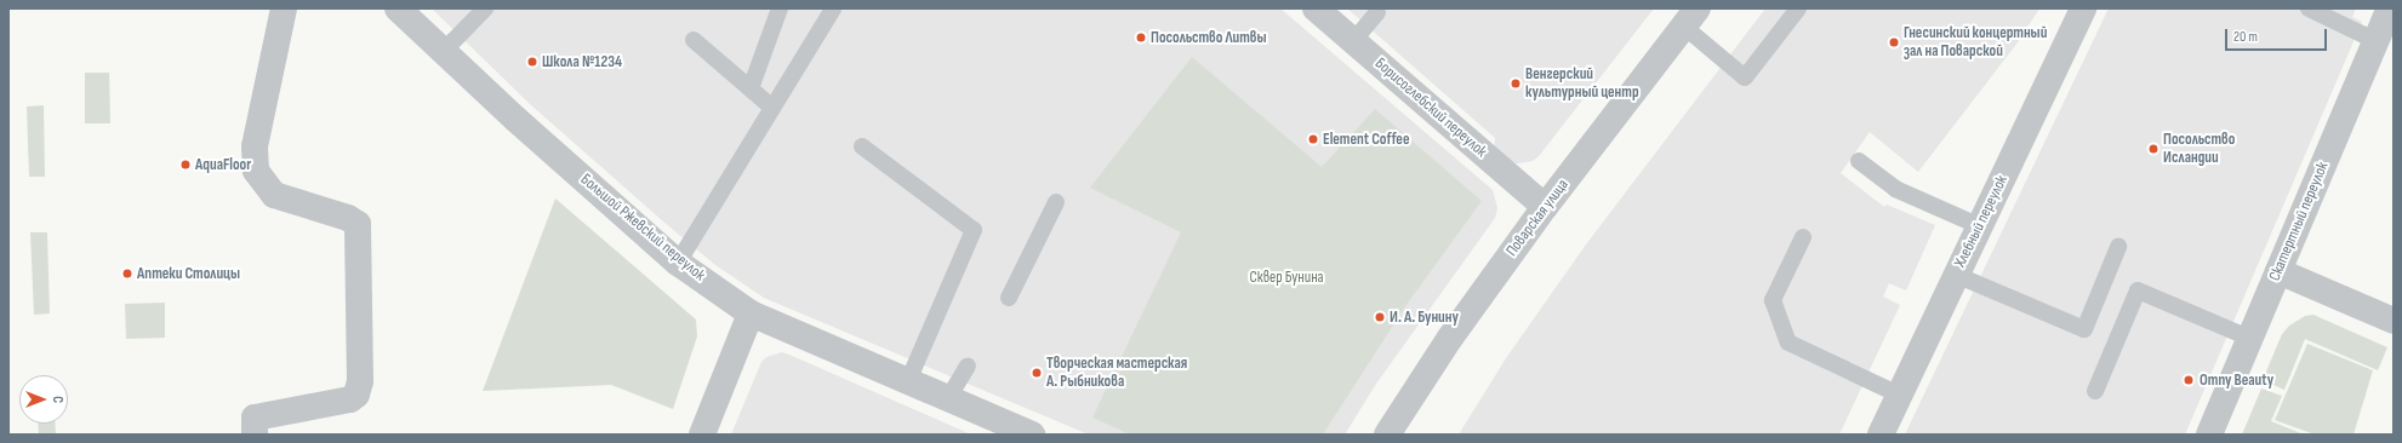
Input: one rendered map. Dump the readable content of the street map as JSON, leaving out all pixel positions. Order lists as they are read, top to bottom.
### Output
{
  "streets": {
    "street": [
      "Борисоглебский переулок",
      "Поварская улица",
      "Хлебный переулок",
      "Скатертный переулок",
      "Большой Ржевский переулок"
    ]
  },
  "crossings": [
    ["Борисоглебский переулок", "Поварская улица"]
  ],
  "parks": ["Сквер Бунина"],
  "places": [
    "Посольство Литвы",
    "Гнесинский концертный зал на Поварской",
    "Школа №1234",
    "Венгерский культурный центр",
    "Element Coffee",
    "Посольство Исландии",
    "AquaFloor",
    "Аптеки Столицы",
    "И. А. Бунину",
    "Творческая мастерская А. Рыбникова",
    "Omny Beauty"
  ],
  "scale_bar": "20 m",
  "north": "right"
}
